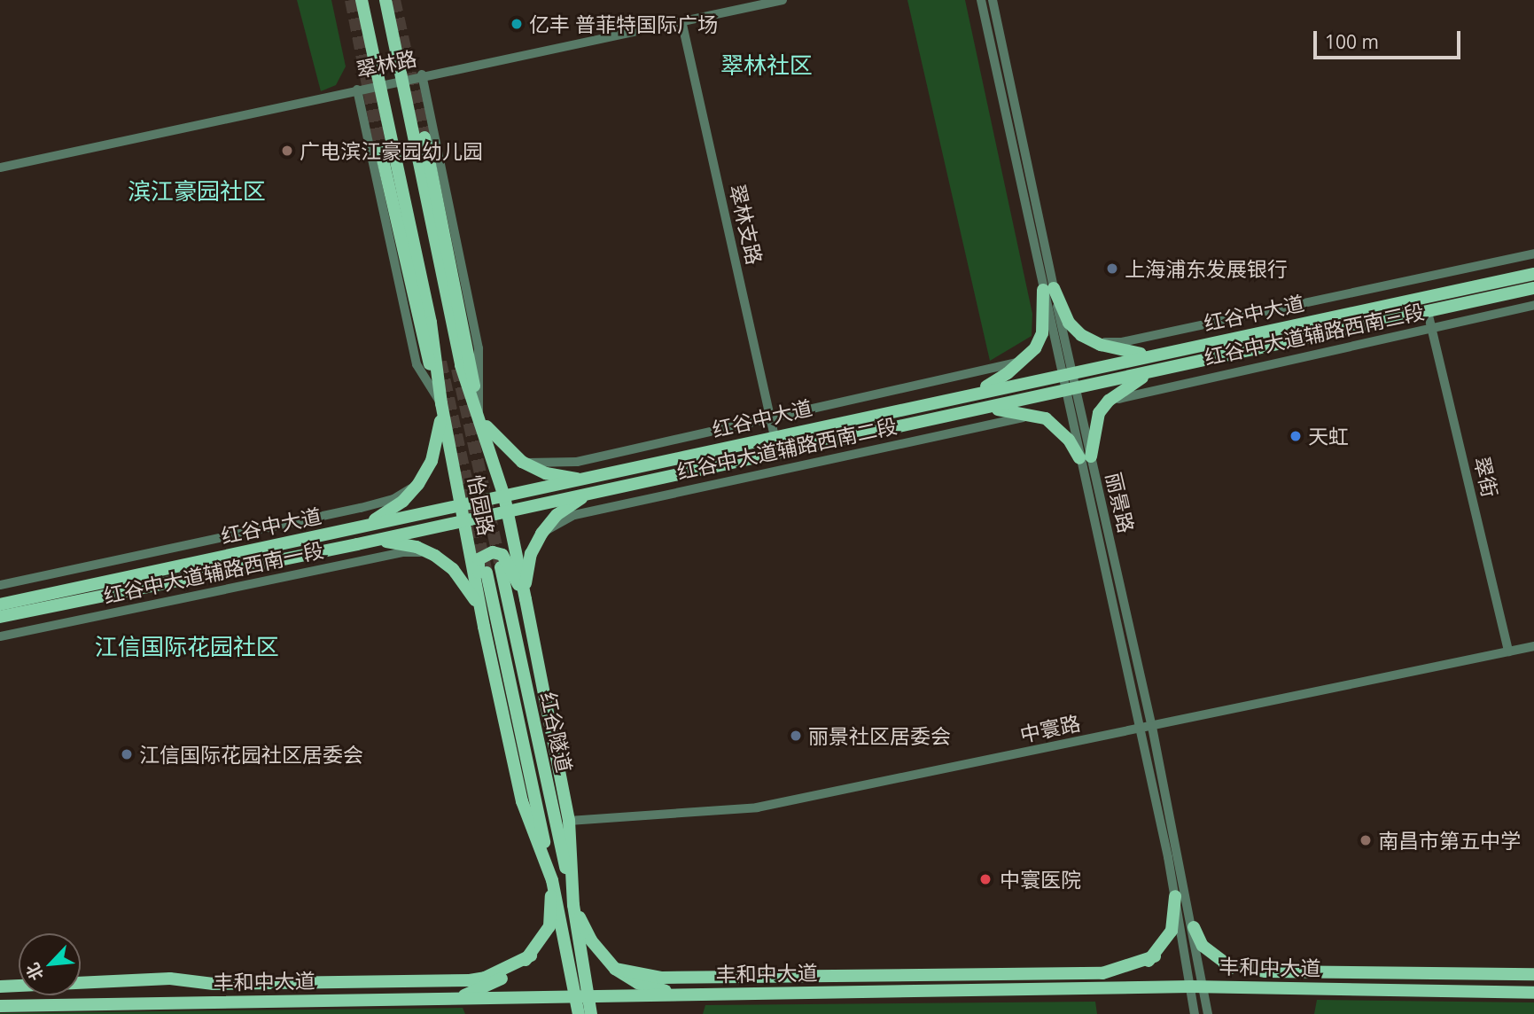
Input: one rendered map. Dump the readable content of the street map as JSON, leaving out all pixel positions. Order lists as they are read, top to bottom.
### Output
{
  "streets": {
    "main road": [
      "红谷中大道",
      "怡园路",
      "红谷隧道",
      "丰和中大道"
    ],
    "street": [
      "翠林路",
      "翠林支路",
      "红谷中大道辅路西南三段",
      "红谷中大道辅路西南二段",
      "翠街",
      "丽景路",
      "红谷中大道辅路西南一段",
      "中寰路"
    ]
  },
  "crossings": [
    ["翠林路", "翠林支路"],
    ["翠林路", "怡园路"],
    ["翠林支路", "红谷中大道"],
    ["红谷中大道", "翠街"],
    ["红谷中大道", "丽景路"],
    ["红谷中大道", "怡园路"],
    ["红谷中大道辅路西南三段", "翠街"],
    ["翠街", "中寰路"],
    ["丽景路", "中寰路"],
    ["丽景路", "丰和中大道"],
    ["怡园路", "中寰路"],
    ["怡园路", "红谷隧道"],
    ["怡园路", "丰和中大道"]
  ],
  "districts": ["翠林社区", "滨江豪园社区", "江信国际花园社区"],
  "places": [
    "亿丰 普菲特国际广场",
    "广电滨江豪园幼儿园",
    "上海浦东发展银行",
    "天虹",
    "丽景社区居委会",
    "江信国际花园社区居委会",
    "南昌市第五中学",
    "中寰医院"
  ],
  "scale_bar": "100 m",
  "north": "bottom left"
}
